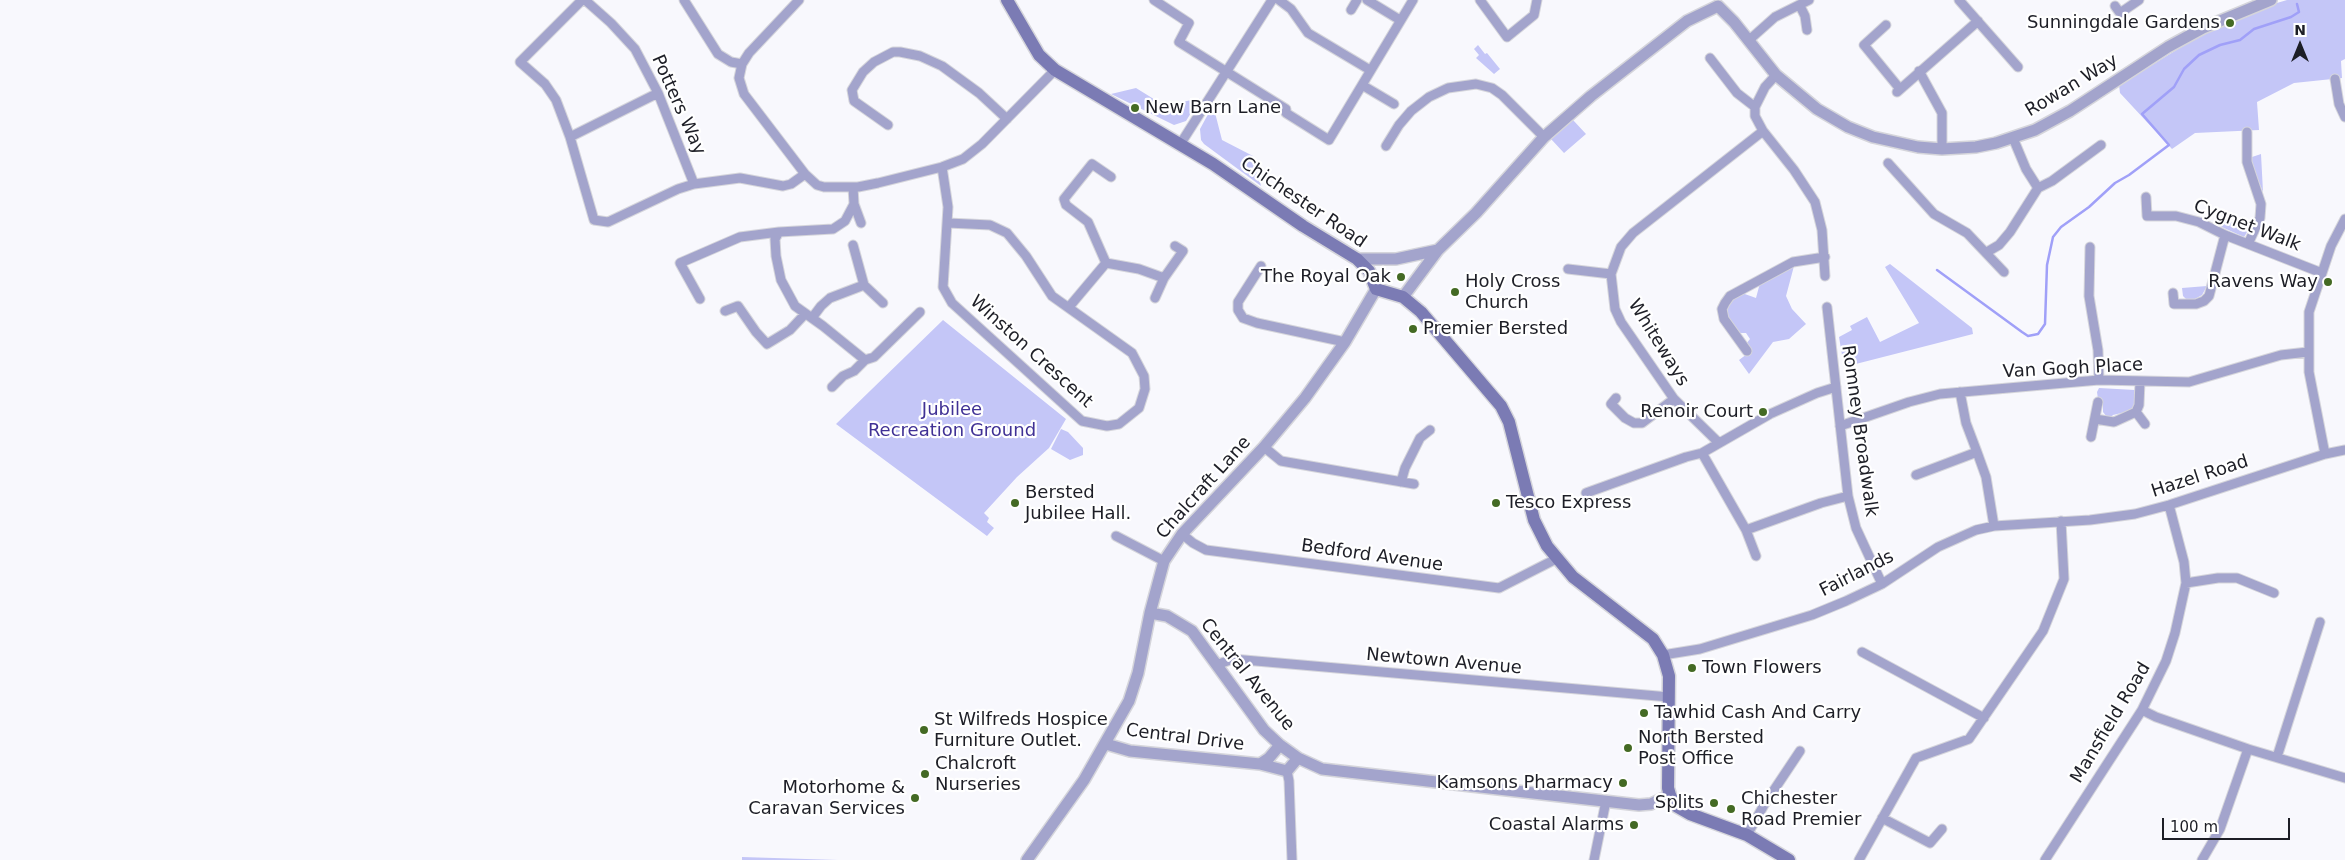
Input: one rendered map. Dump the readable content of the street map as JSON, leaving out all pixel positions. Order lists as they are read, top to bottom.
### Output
{
  "streets": {
    "main road": ["Chichester Road"],
    "street": [
      "Rowan Way",
      "Potters Way",
      "Cygnet Walk",
      "Whiteways",
      "Winston Crescent",
      "Van Gogh Place",
      "Romney Broadwalk",
      "Hazel Road",
      "Chalcraft Lane",
      "Bedford Avenue",
      "Fairlands",
      "Newtown Avenue",
      "Central Avenue",
      "Mansfield Road",
      "Central Drive"
    ]
  },
  "crossings": [
    ["Chichester Road", "Chalcraft Lane"],
    ["Van Gogh Place", "Romney Broadwalk"],
    ["Romney Broadwalk", "Fairlands"],
    ["Hazel Road", "Fairlands"],
    ["Hazel Road", "Mansfield Road"],
    ["Chalcraft Lane", "Bedford Avenue"],
    ["Chalcraft Lane", "Central Avenue"],
    ["Chalcraft Lane", "Central Drive"],
    ["Newtown Avenue", "Central Avenue"],
    ["Central Avenue", "Central Drive"]
  ],
  "parks": ["Jubilee Recreation Ground"],
  "places": [
    "Sunningdale Gardens",
    "New Barn Lane",
    "The Royal Oak",
    "Ravens Way",
    "Holy Cross Church",
    "Premier Bersted",
    "Renoir Court",
    "Bersted Jubilee Hall.",
    "Tesco Express",
    "Town Flowers",
    "Tawhid Cash And Carry",
    "St Wilfreds Hospice Furniture Outlet.",
    "North Bersted Post Office",
    "Chalcroft Nurseries",
    "Kamsons Pharmacy",
    "Motorhome & Caravan Services",
    "Splits",
    "Chichester Road Premier",
    "Coastal Alarms"
  ],
  "scale_bar": "100 m",
  "north": "top"
}
